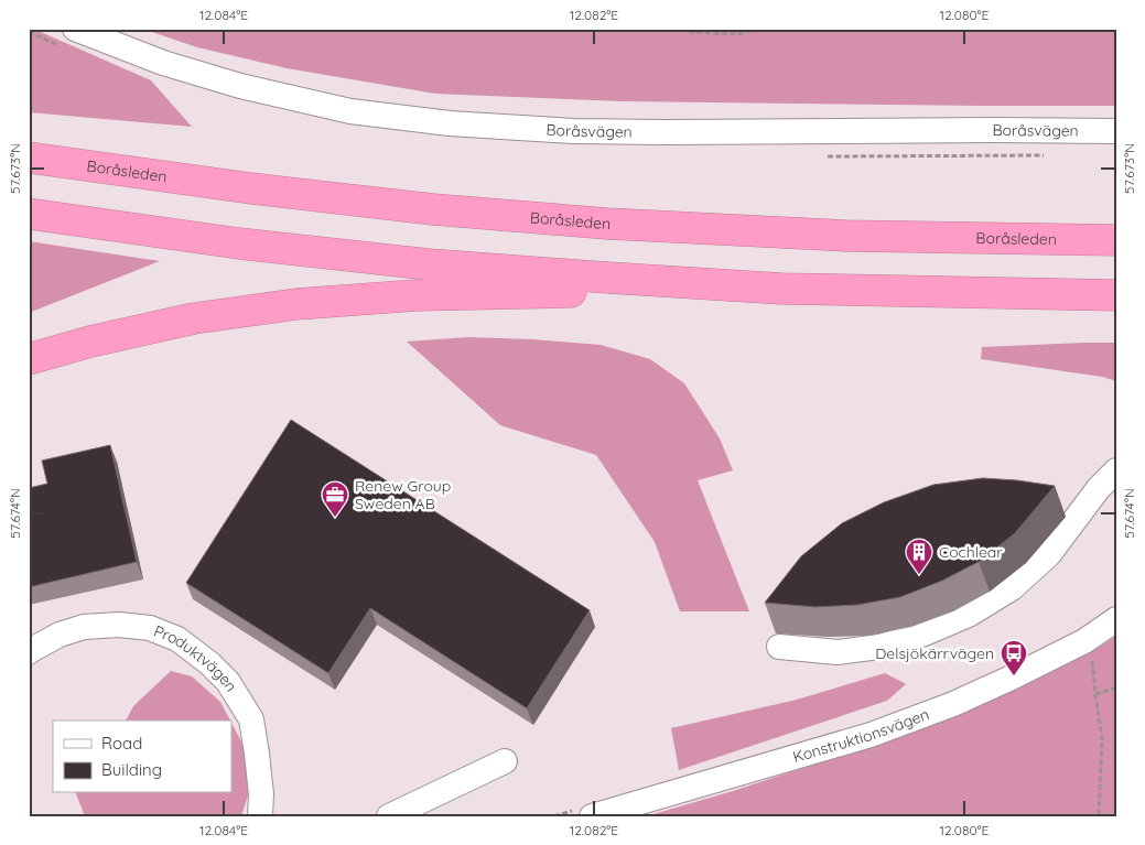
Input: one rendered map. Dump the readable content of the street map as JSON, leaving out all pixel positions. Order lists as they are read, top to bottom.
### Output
{
  "streets": {
    "highway": ["Boråsleden"],
    "street": ["Boråsvägen", "Produktvägen", "Konstruktionsvägen"]
  },
  "places": {
    "office": ["Renew Group Sweden AB"],
    "building": ["Cochlear"],
    "bus stop": ["Delsjökärrvägen"]
  },
  "legend": ["Road", "Building"],
  "coordinates": [
    "12.084°E",
    "12.082°E",
    "12.080°E",
    "57.673°N",
    "57.674°N"
  ]
}
